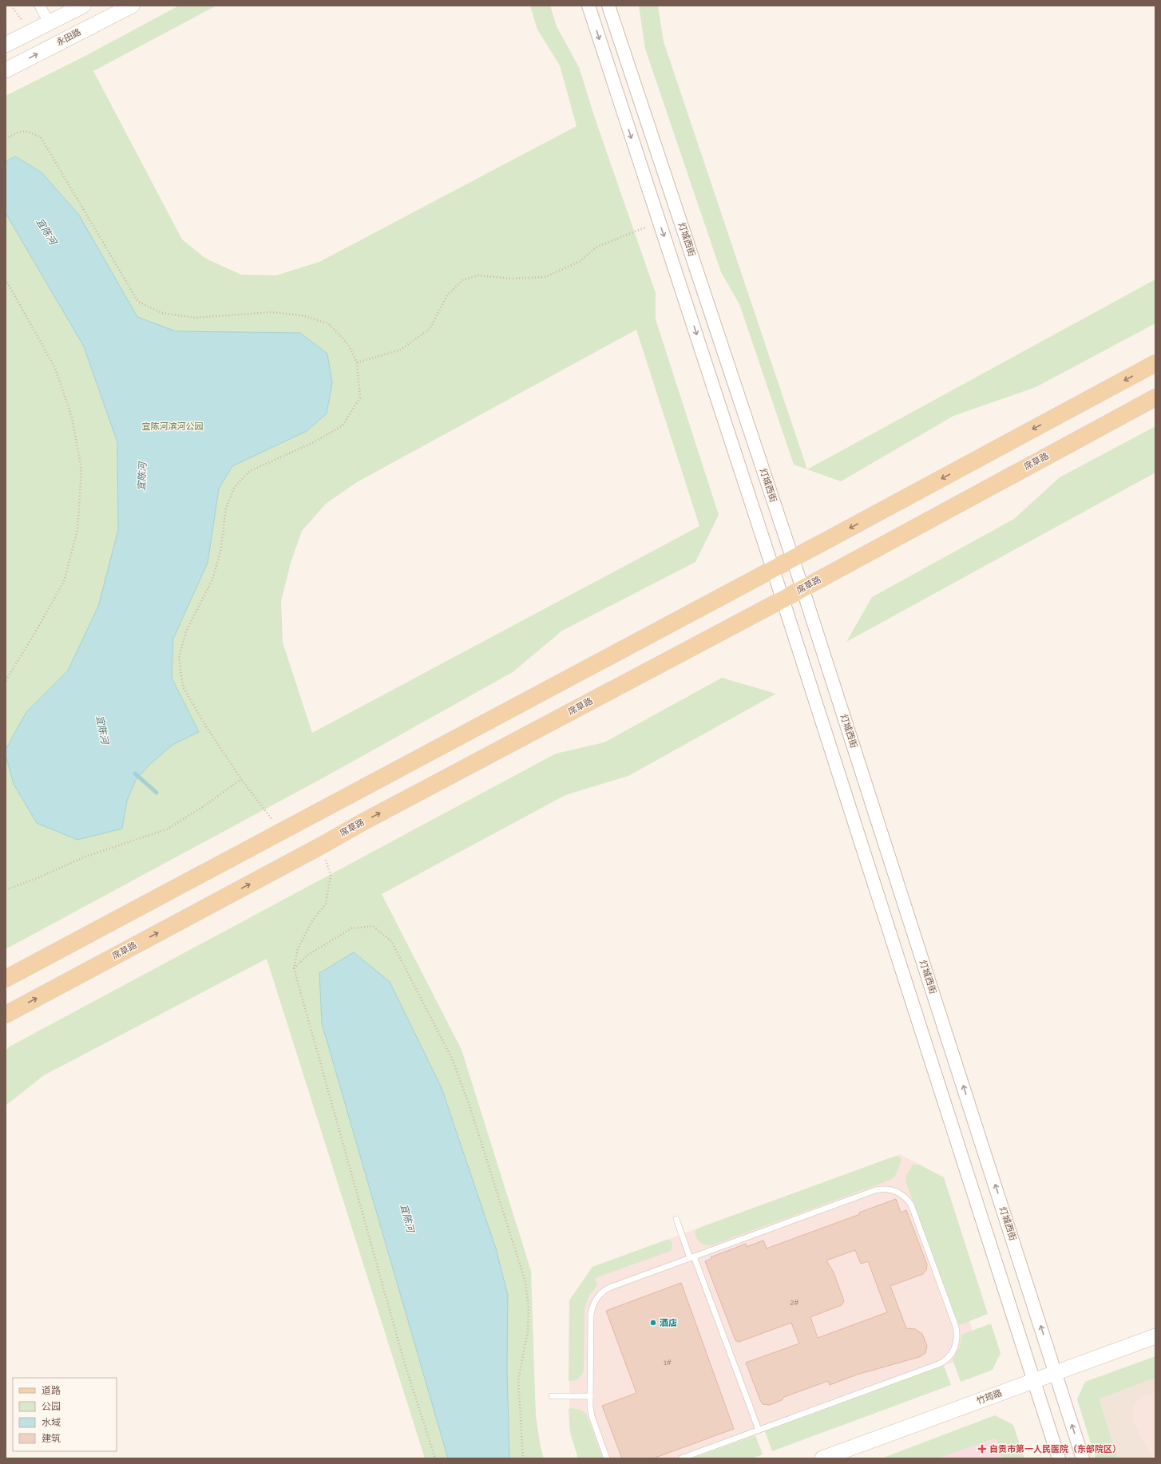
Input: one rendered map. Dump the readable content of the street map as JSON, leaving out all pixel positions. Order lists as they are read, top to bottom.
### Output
{
  "streets": {
    "main road": ["永田路", "席草路", "竹筠路"],
    "street": ["灯城西街"]
  },
  "crossings": [
    ["灯城西街", "席草路"],
    ["灯城西街", "竹筠路"]
  ],
  "water": ["宜陈河"],
  "parks": ["宜陈河滨河公园"],
  "places": {
    "other": ["酒店"],
    "health": ["自贡市第一人民医院（东部院区）"]
  },
  "house_numbers": ["2#", "1#"],
  "legend": [
    "道路",
    "公园",
    "水域",
    "建筑"
  ]
}
